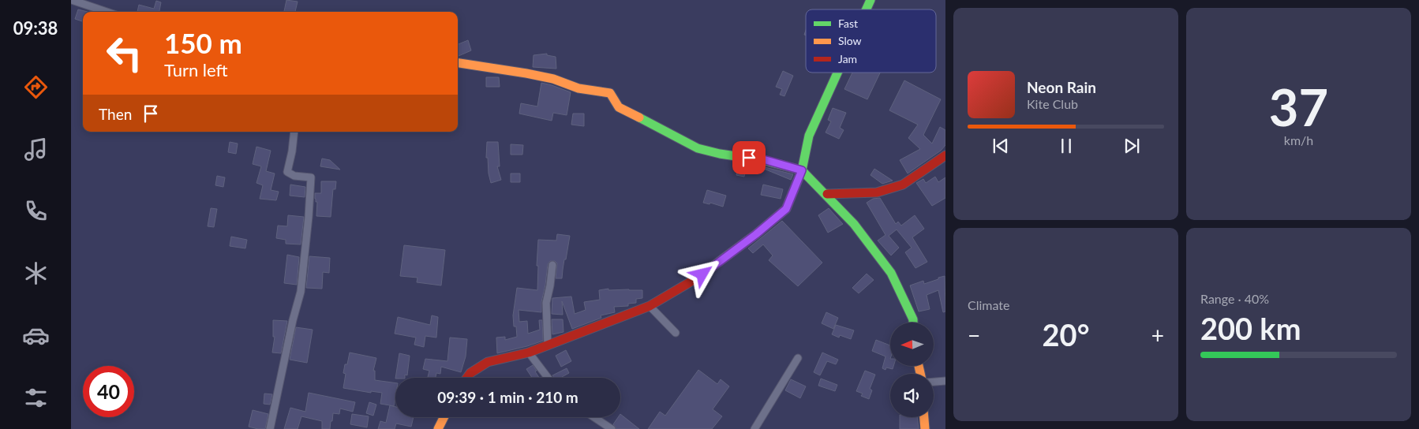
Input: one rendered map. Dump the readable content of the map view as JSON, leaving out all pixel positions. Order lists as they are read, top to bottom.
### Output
{
  "legend": ["Fast", "Slow", "Jam"],
  "north": "left",
  "page": {
    "tabs": "09:38",
    "tile": [
      ["37", "km/h"],
      "Climate",
      ["Range · 40%", "200 km"]
    ],
    "turn": ["150 m", "Turn left"],
    "song": ["Neon Rain", "Kite Club"],
    "then": "Then",
    "heat": ["−", "20°", "+"],
    "limit": "40",
    "trip": "09:39 · 1 min · 210 m"
  }
}
